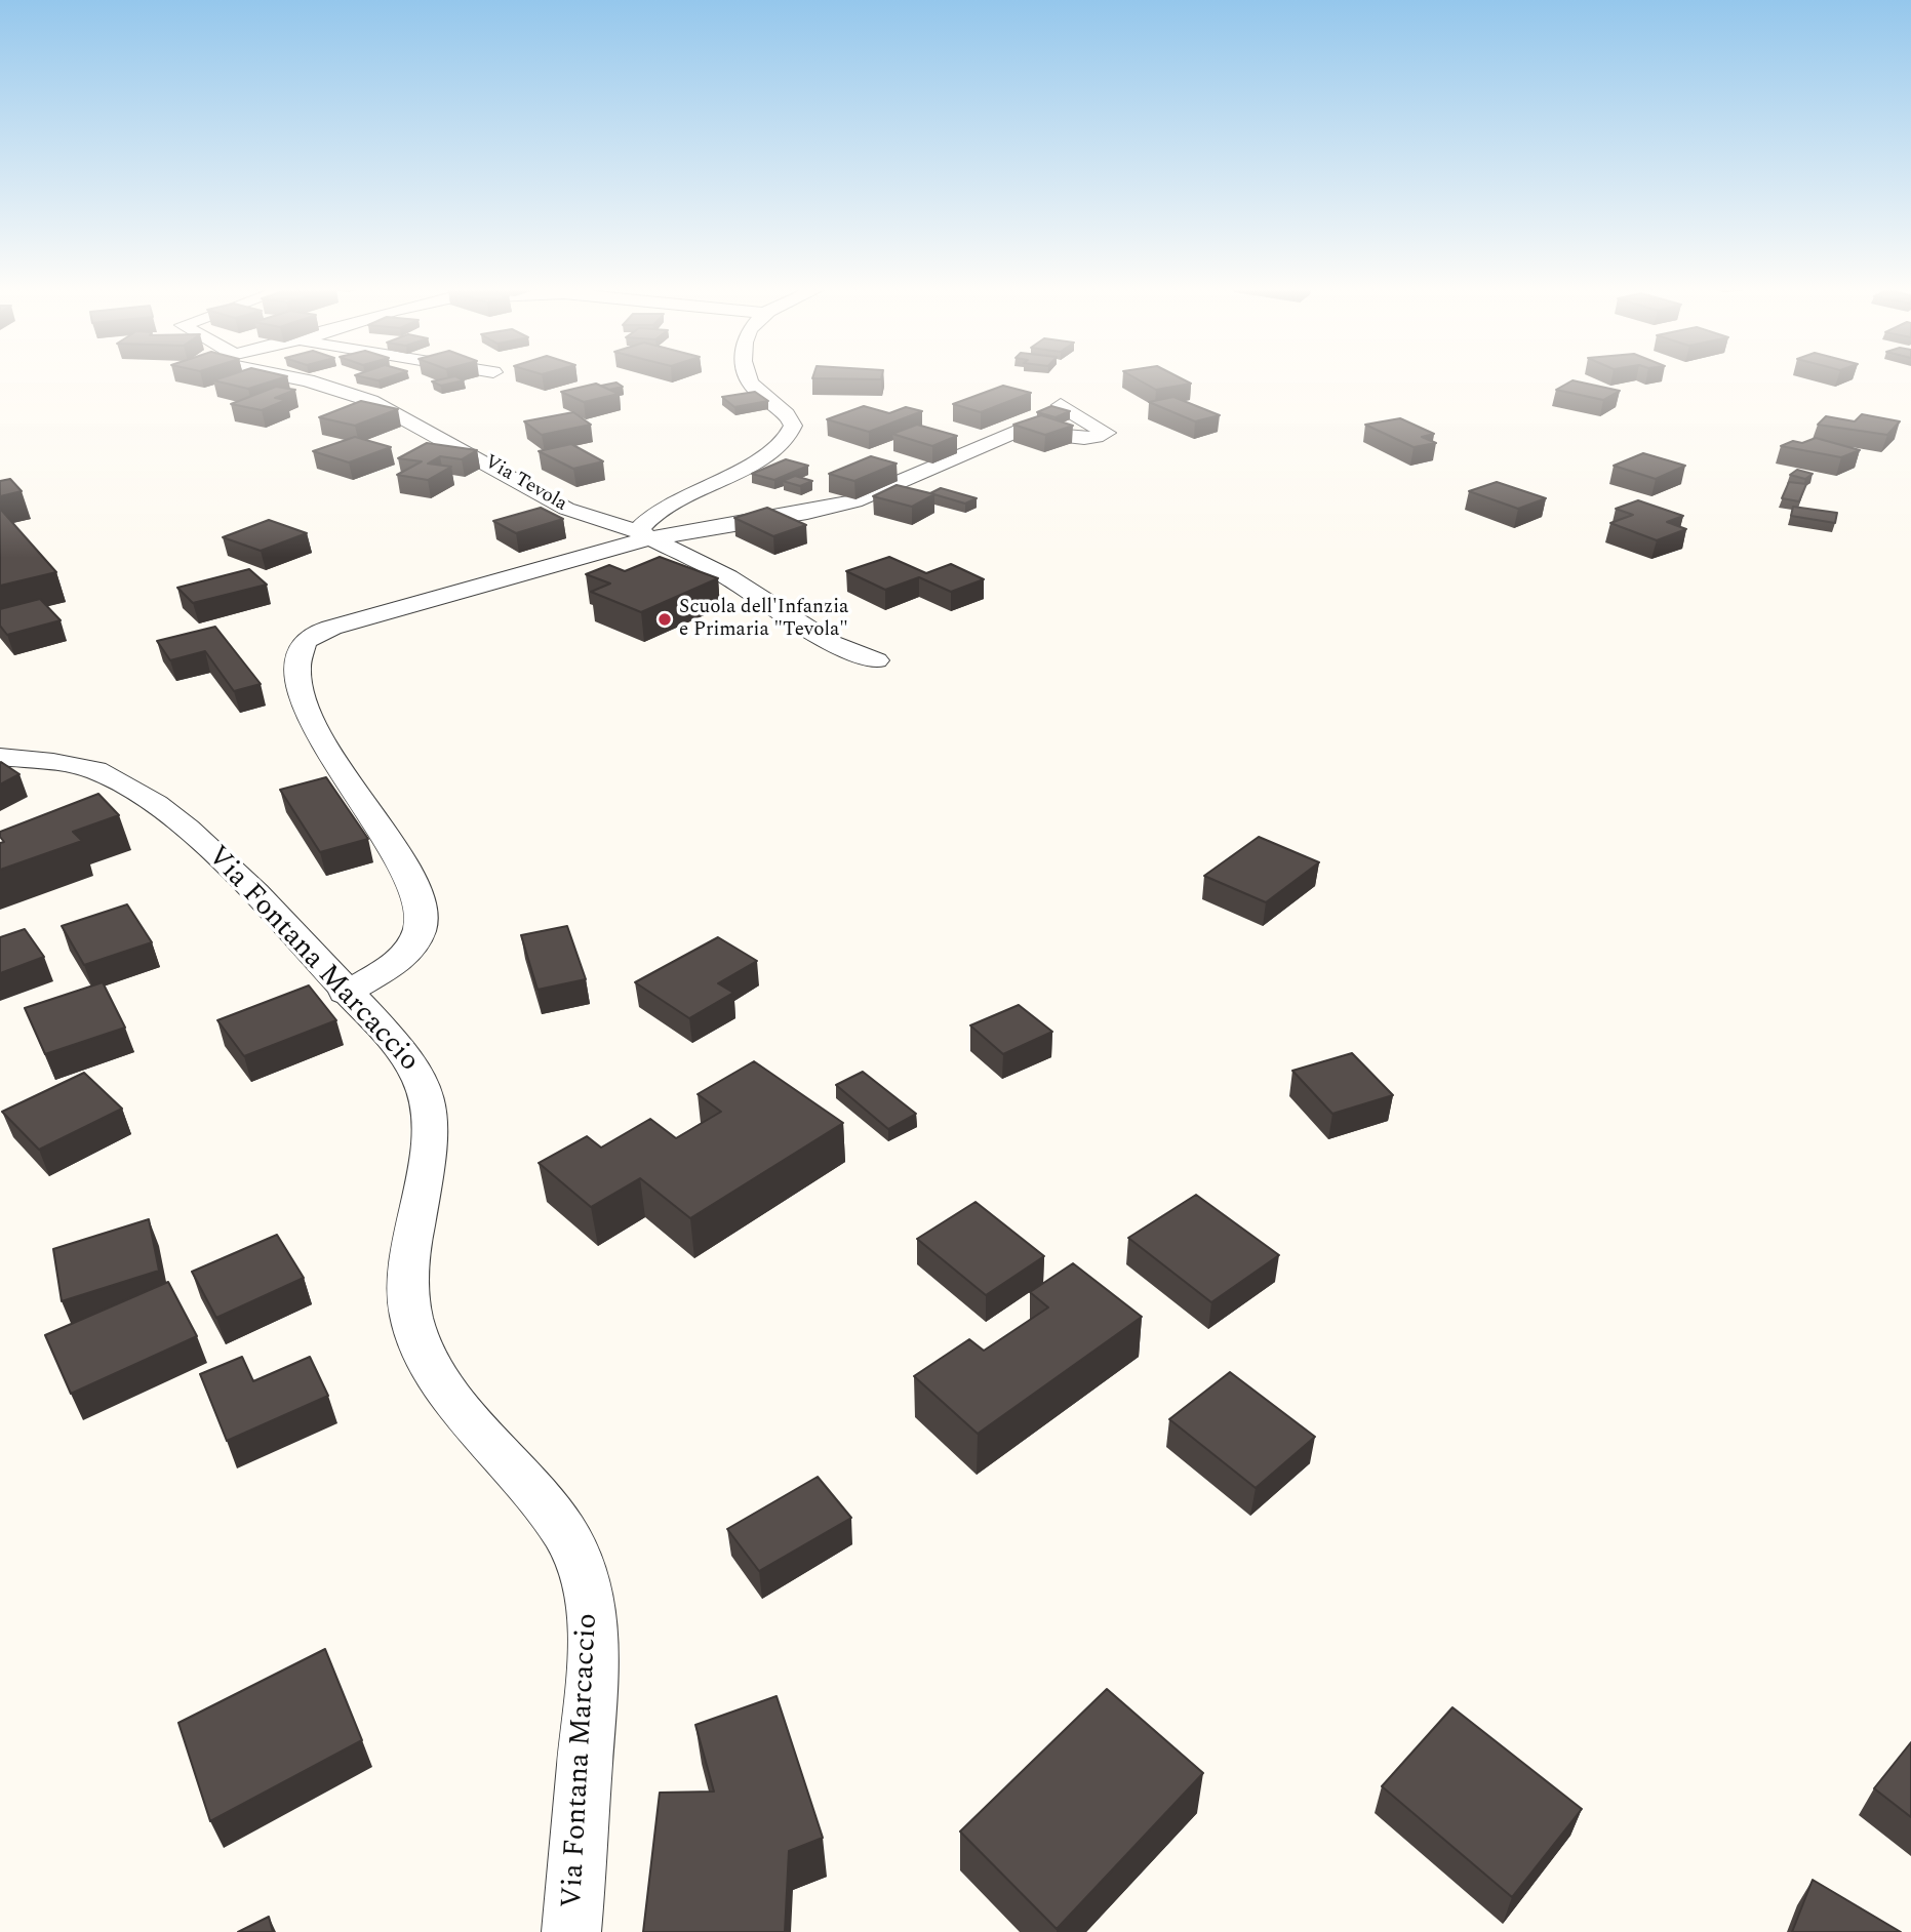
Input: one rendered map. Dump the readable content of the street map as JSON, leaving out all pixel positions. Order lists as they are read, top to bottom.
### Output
{
  "streets": {
    "street": ["Via Tevola", "Via Fontana Marcaccio"]
  },
  "crossings": [
    ["Via Tevola", "Via Fontana Marcaccio"]
  ],
  "places": ["Scuola dell'Infanzia e Primaria \"Tevola\""]
}
